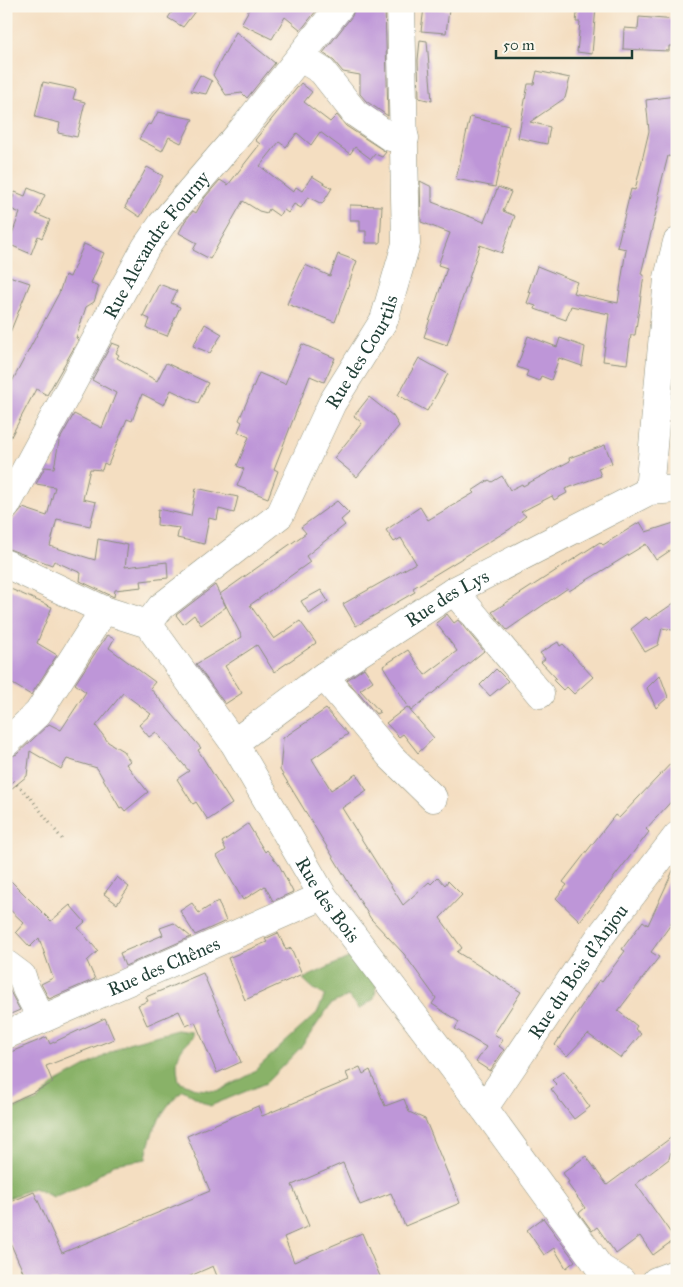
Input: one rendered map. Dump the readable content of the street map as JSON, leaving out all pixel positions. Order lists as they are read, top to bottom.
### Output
{
  "streets": {
    "street": [
      "Rue Alexandre Fourny",
      "Rue des Courtils",
      "Rue des Lys",
      "Rue des Bois",
      "Rue des Chênes",
      "Rue du Bois d'Anjou"
    ]
  },
  "crossings": [
    ["Rue des Courtils", "Rue des Bois"],
    ["Rue des Lys", "Rue des Bois"],
    ["Rue des Bois", "Rue des Chênes"],
    ["Rue des Bois", "Rue du Bois d'Anjou"]
  ],
  "scale_bar": "50 m"
}
